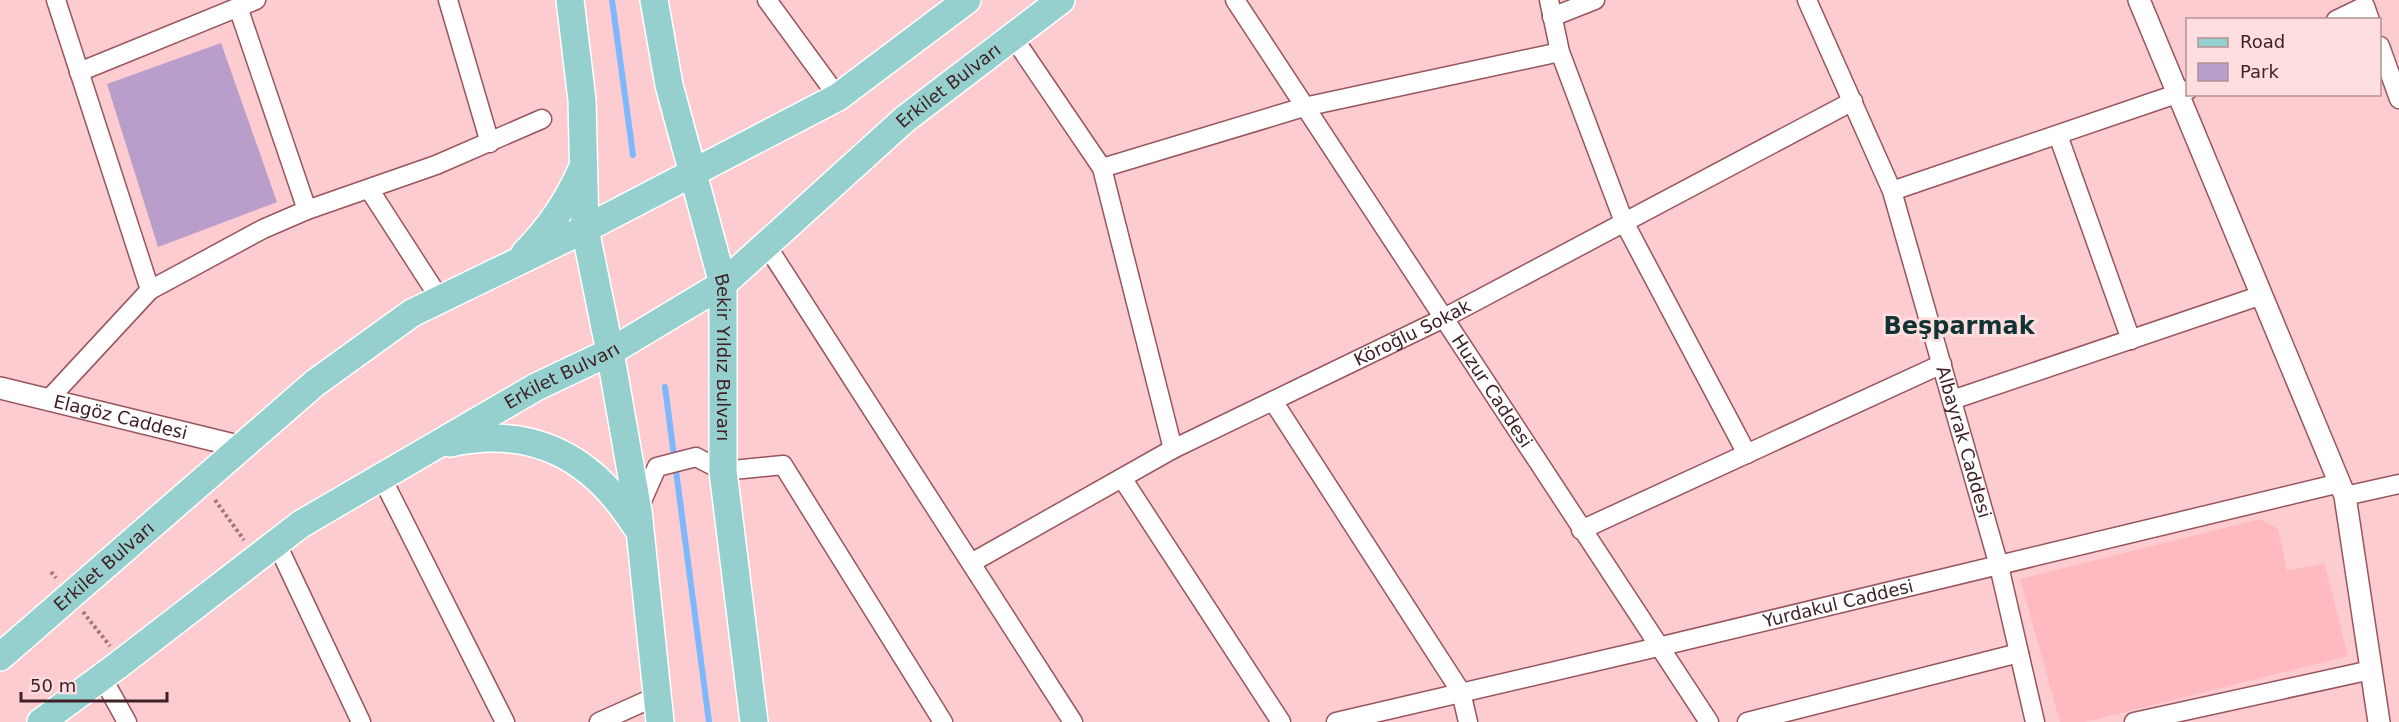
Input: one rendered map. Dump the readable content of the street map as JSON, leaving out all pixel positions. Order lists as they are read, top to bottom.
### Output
{
  "streets": {
    "main road": ["Erkilet Bulvarı", "Bekir Yıldız Bulvarı"],
    "street": [
      "Köroğlu Sokak",
      "Huzur Caddesi",
      "Elagöz Caddesi",
      "Albayrak Caddesi",
      "Yurdakul Caddesi"
    ]
  },
  "crossings": [
    ["Erkilet Bulvarı", "Bekir Yıldız Bulvarı"],
    ["Erkilet Bulvarı", "Elagöz Caddesi"],
    ["Köroğlu Sokak", "Huzur Caddesi"],
    ["Köroğlu Sokak", "Albayrak Caddesi"],
    ["Huzur Caddesi", "Yurdakul Caddesi"],
    ["Albayrak Caddesi", "Yurdakul Caddesi"]
  ],
  "districts": ["Beşparmak"],
  "legend": ["Road", "Park"],
  "scale_bar": "50 m"
}
